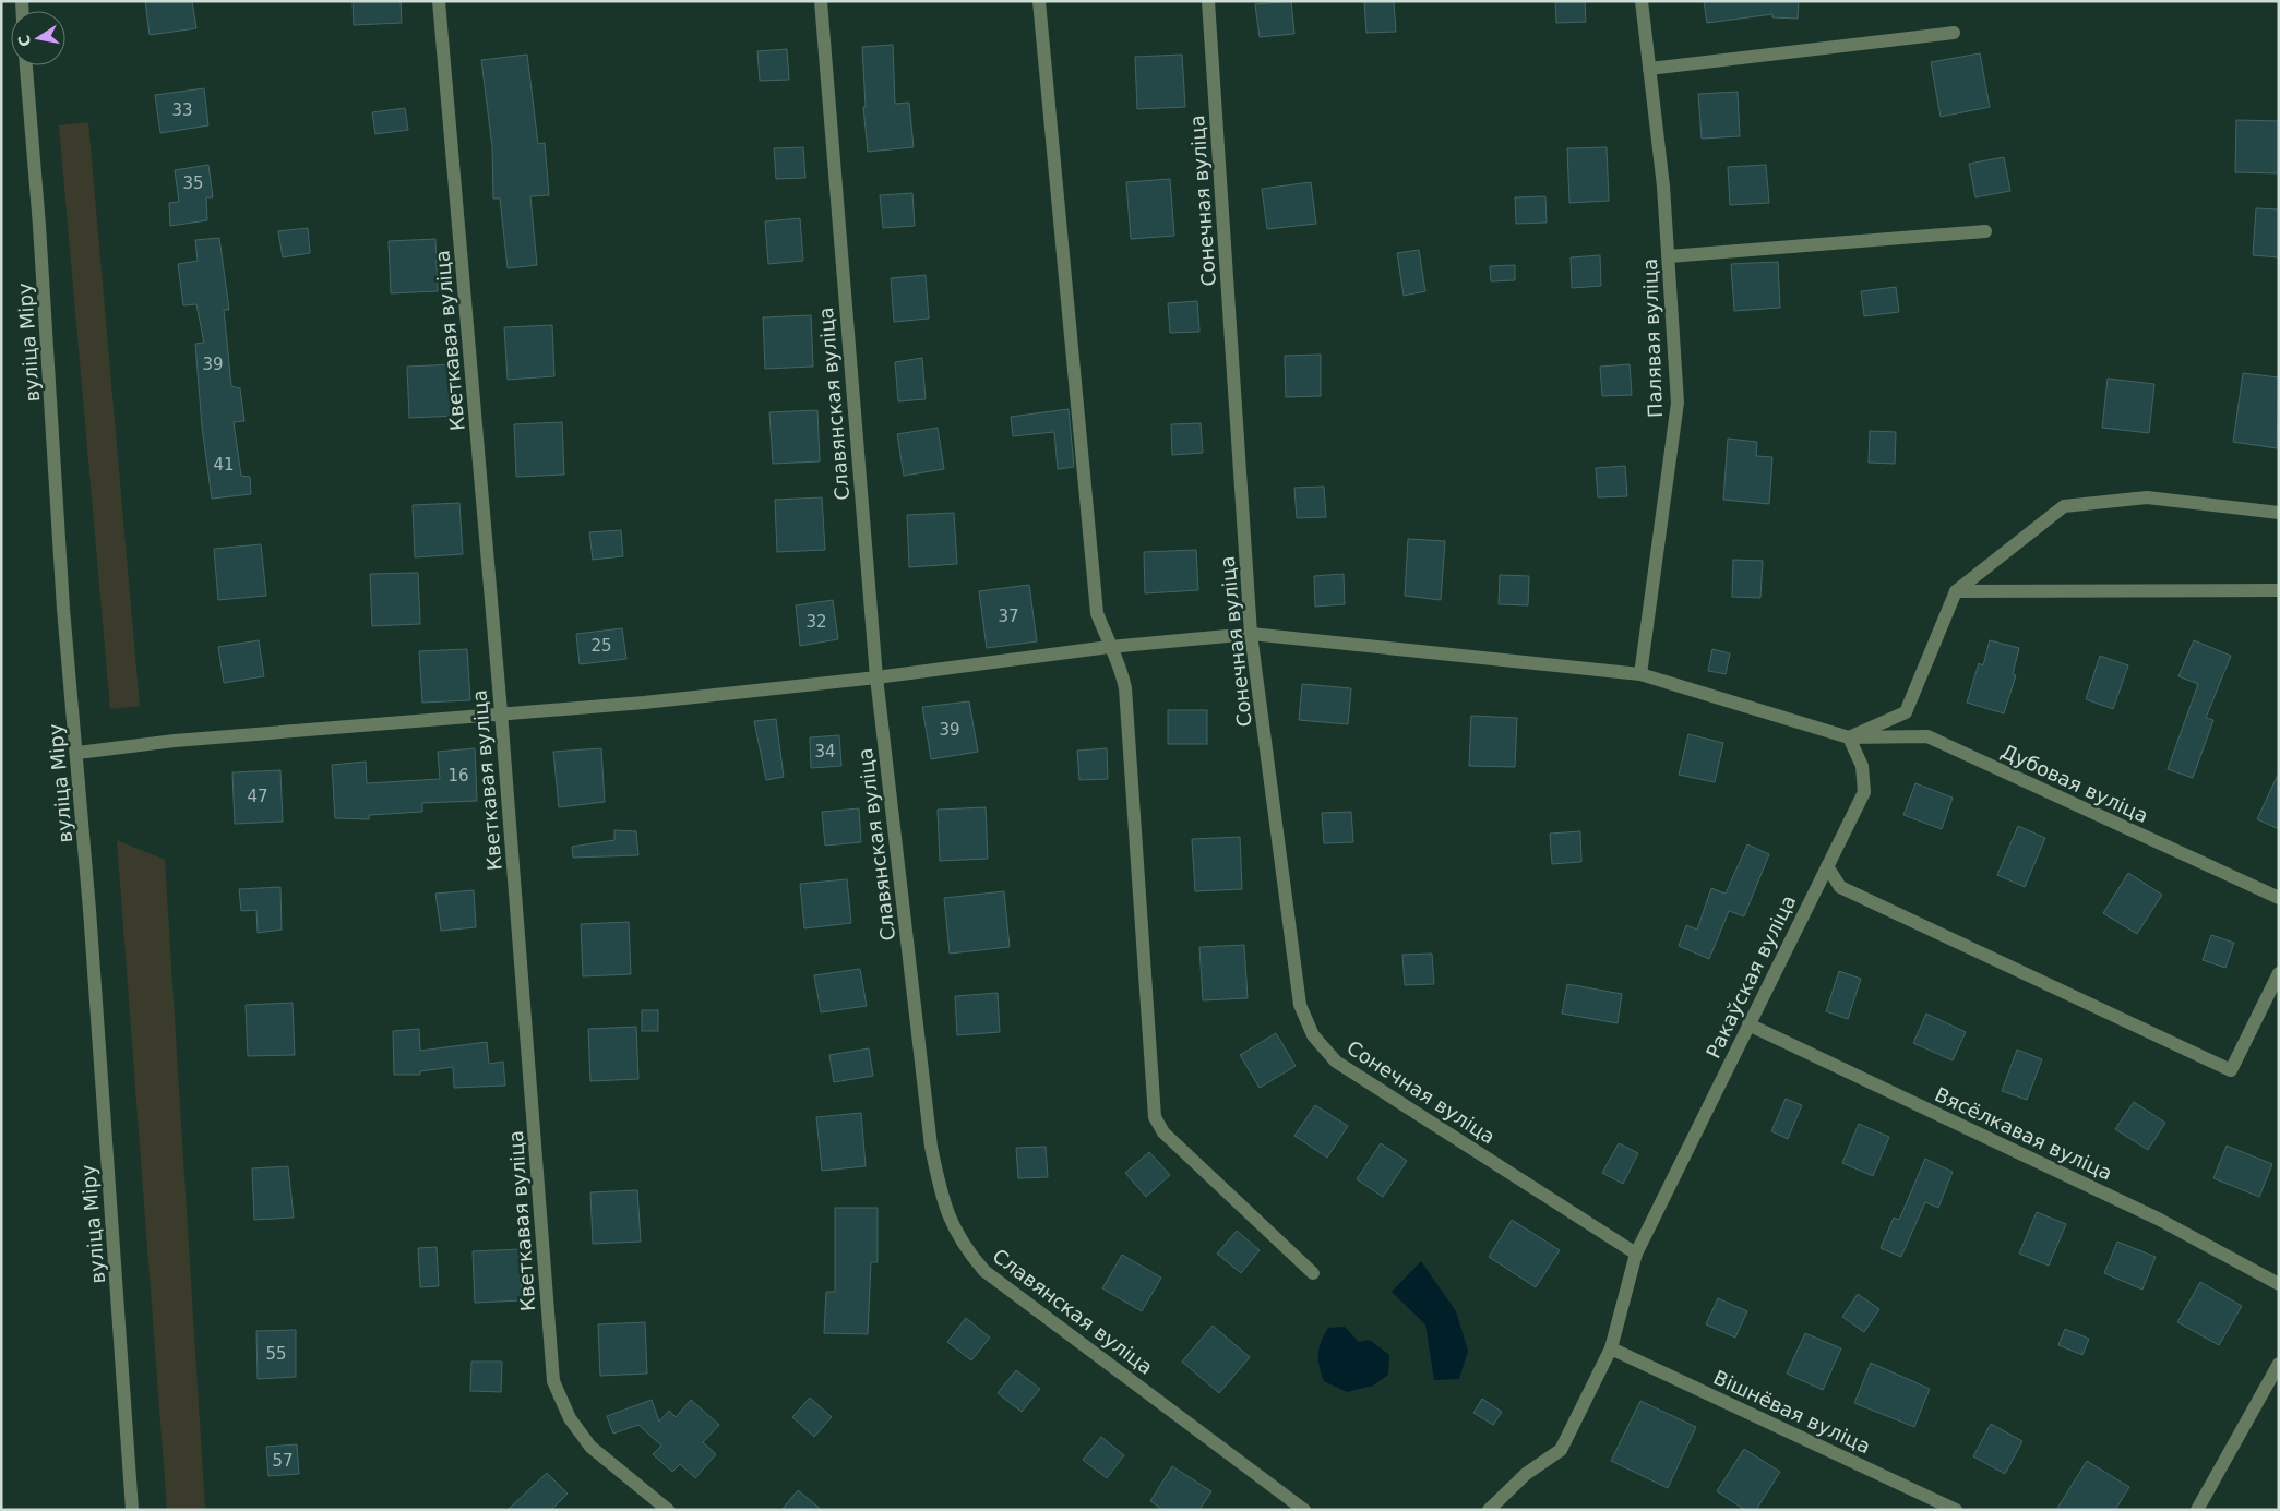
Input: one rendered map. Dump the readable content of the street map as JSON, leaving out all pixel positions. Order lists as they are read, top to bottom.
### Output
{
  "streets": {
    "street": [
      "Сонечная вуліца",
      "Палявая вуліца",
      "Кветкавая вуліца",
      "вуліца Міру",
      "Славянская вуліца",
      "Дубовая вуліца",
      "Ракаўская вуліца",
      "Вясёлкавая вуліца",
      "Вішнёвая вуліца"
    ]
  },
  "crossings": [
    ["Сонечная вуліца", "Дубовая вуліца"],
    ["Сонечная вуліца", "Ракаўская вуліца"],
    ["Палявая вуліца", "Дубовая вуліца"],
    ["Кветкавая вуліца", "Дубовая вуліца"],
    ["вуліца Міру", "Дубовая вуліца"],
    ["Славянская вуліца", "Дубовая вуліца"],
    ["Дубовая вуліца", "Ракаўская вуліца"],
    ["Ракаўская вуліца", "Вясёлкавая вуліца"],
    ["Ракаўская вуліца", "Вішнёвая вуліца"]
  ],
  "house_numbers": [
    "33",
    "35",
    "39",
    "41",
    "37",
    "32",
    "25",
    "39",
    "34",
    "16",
    "47",
    "55",
    "57"
  ],
  "north": "left"
}
